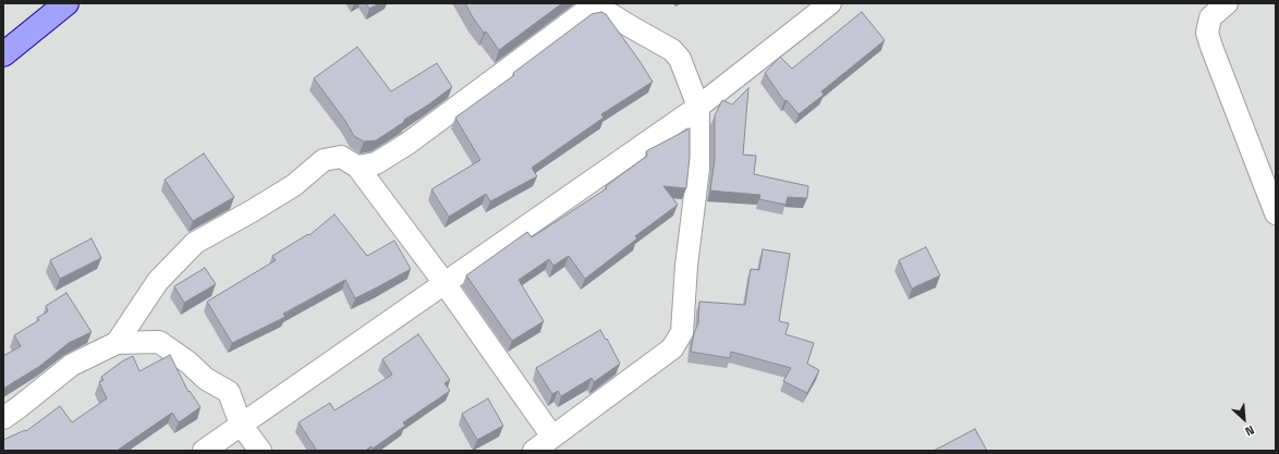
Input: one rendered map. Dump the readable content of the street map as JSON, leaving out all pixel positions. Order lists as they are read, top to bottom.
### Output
{
  "north": "bottom right"
}
